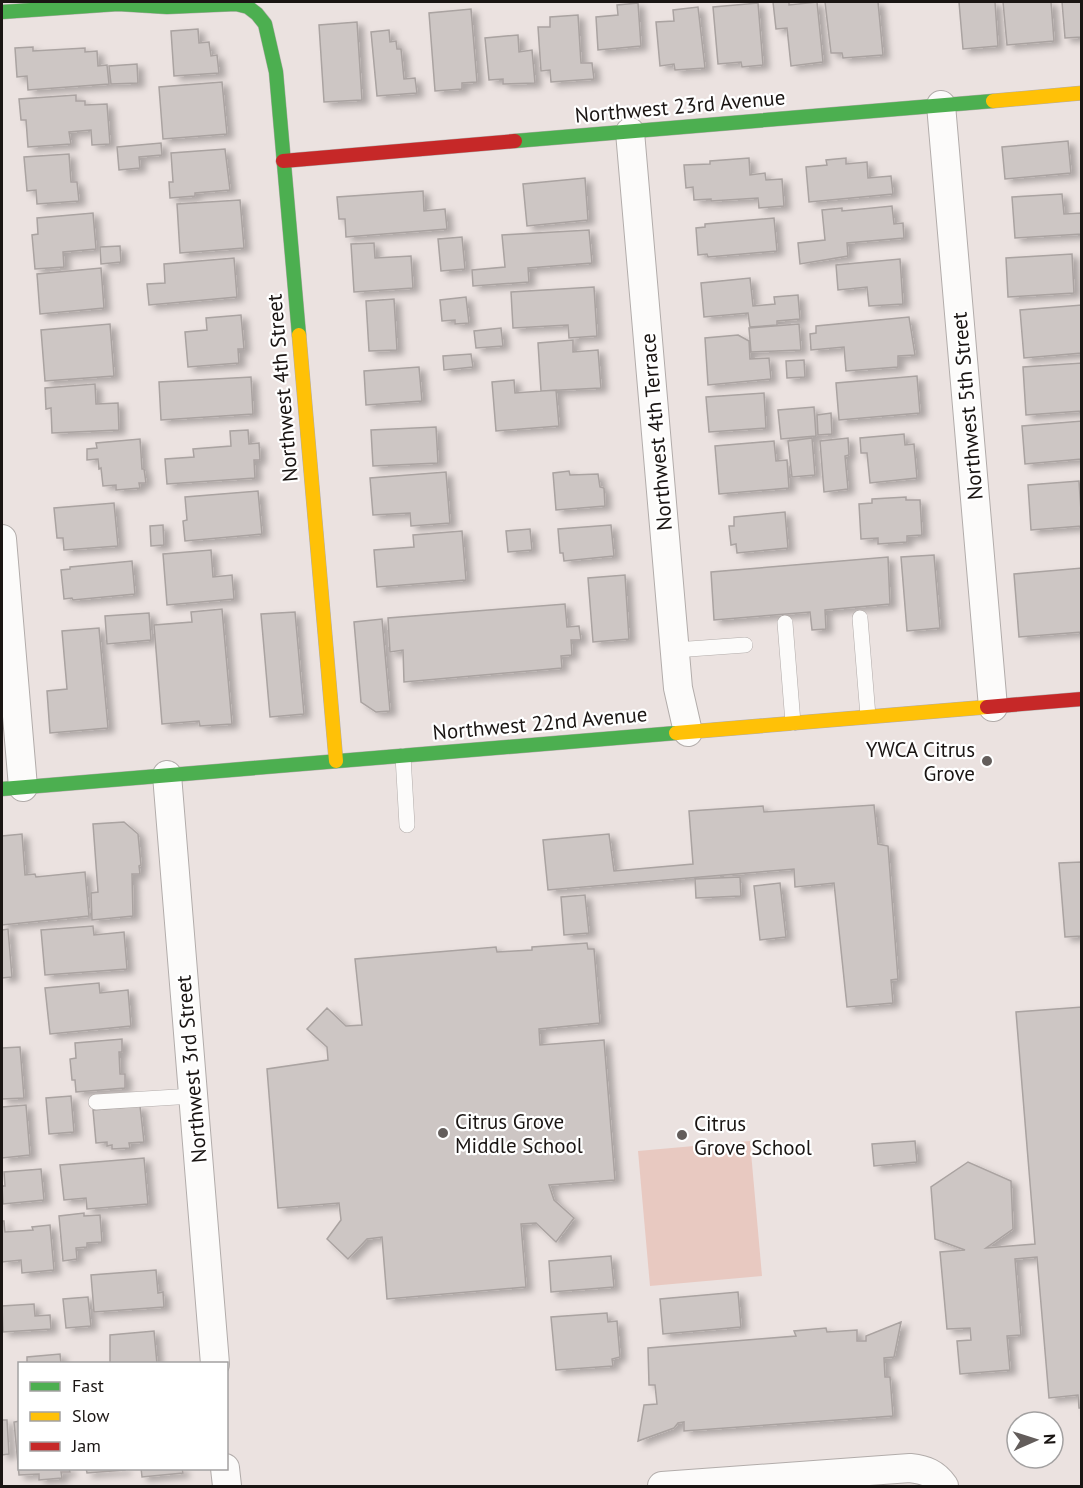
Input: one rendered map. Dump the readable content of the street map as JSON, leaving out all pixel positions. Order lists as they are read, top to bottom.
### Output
{
  "streets": {
    "street": [
      "Northwest 23rd Avenue",
      "Northwest 4th Street",
      "Northwest 5th Street",
      "Northwest 4th Terrace",
      "Northwest 22nd Avenue",
      "Northwest 3rd Street"
    ]
  },
  "crossings": [
    ["Northwest 23rd Avenue", "Northwest 4th Street"],
    ["Northwest 23rd Avenue", "Northwest 5th Street"],
    ["Northwest 23rd Avenue", "Northwest 4th Terrace"],
    ["Northwest 4th Street", "Northwest 22nd Avenue"],
    ["Northwest 5th Street", "Northwest 22nd Avenue"],
    ["Northwest 4th Terrace", "Northwest 22nd Avenue"],
    ["Northwest 22nd Avenue", "Northwest 3rd Street"]
  ],
  "places": ["YWCA Citrus Grove", "Citrus Grove Middle School", "Citrus Grove School"],
  "legend": ["Fast", "Slow", "Jam"],
  "north": "right"
}
